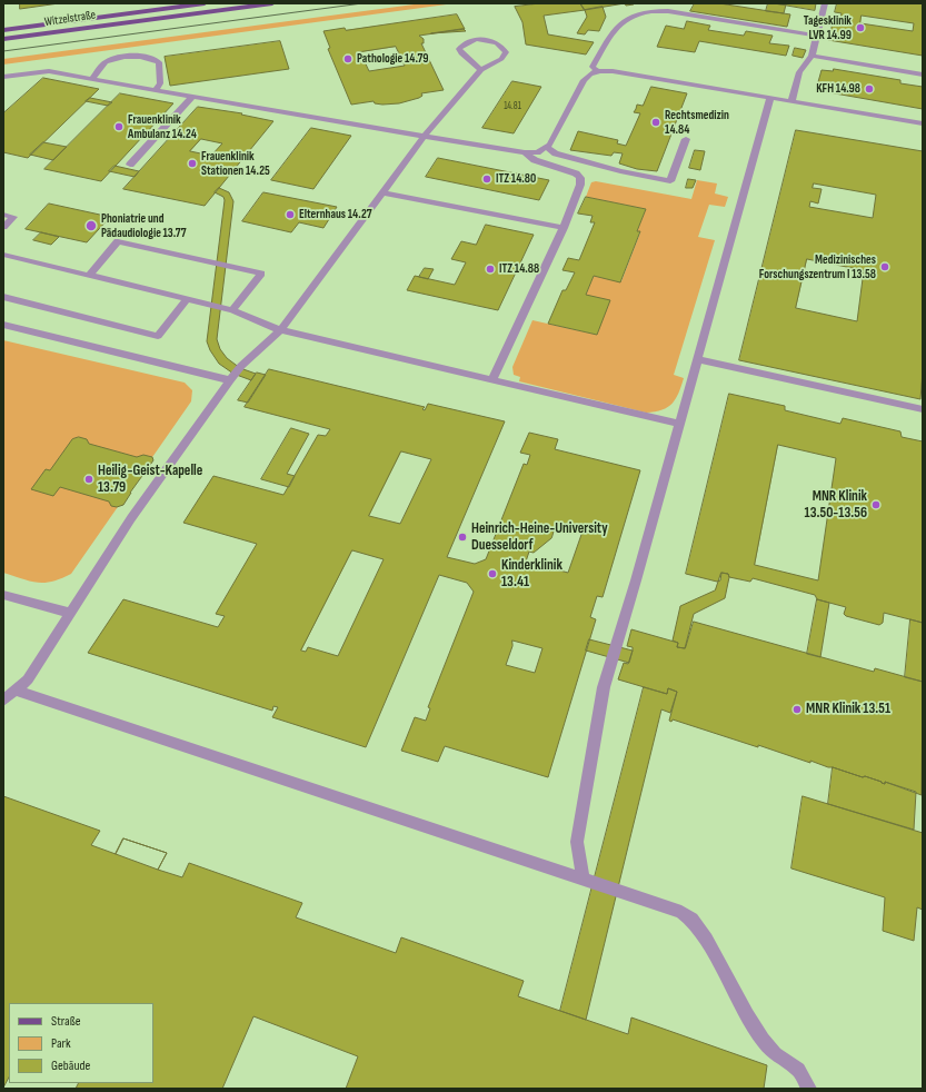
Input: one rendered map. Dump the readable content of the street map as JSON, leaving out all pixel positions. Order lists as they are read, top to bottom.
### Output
{
  "streets": {
    "main road": ["Witzelstraße"]
  },
  "places": [
    "Tagesklinik LVR 14.99",
    "Pathologie 14.79",
    "KFH 14.98",
    "Rechtsmedizin 14.84",
    "Frauenklinik Ambulanz 14.24",
    "Frauenklinik Stationen 14.25",
    "ITZ 14.80",
    "Elternhaus 14.27",
    "Phoniatrie und Pädaudiologie 13.77",
    "Medizinisches Forschungszentrum I 13.58",
    "ITZ 14.88",
    "Heilig-Geist-Kapelle 13.79",
    "MNR Klinik 13.50-13.56",
    "Heinrich-Heine-University Duesseldorf",
    "Kinderklinik 13.41",
    "MNR Klinik 13.51"
  ],
  "house_numbers": ["14.81"],
  "legend": ["Straße", "Park", "Gebäude"]
}
